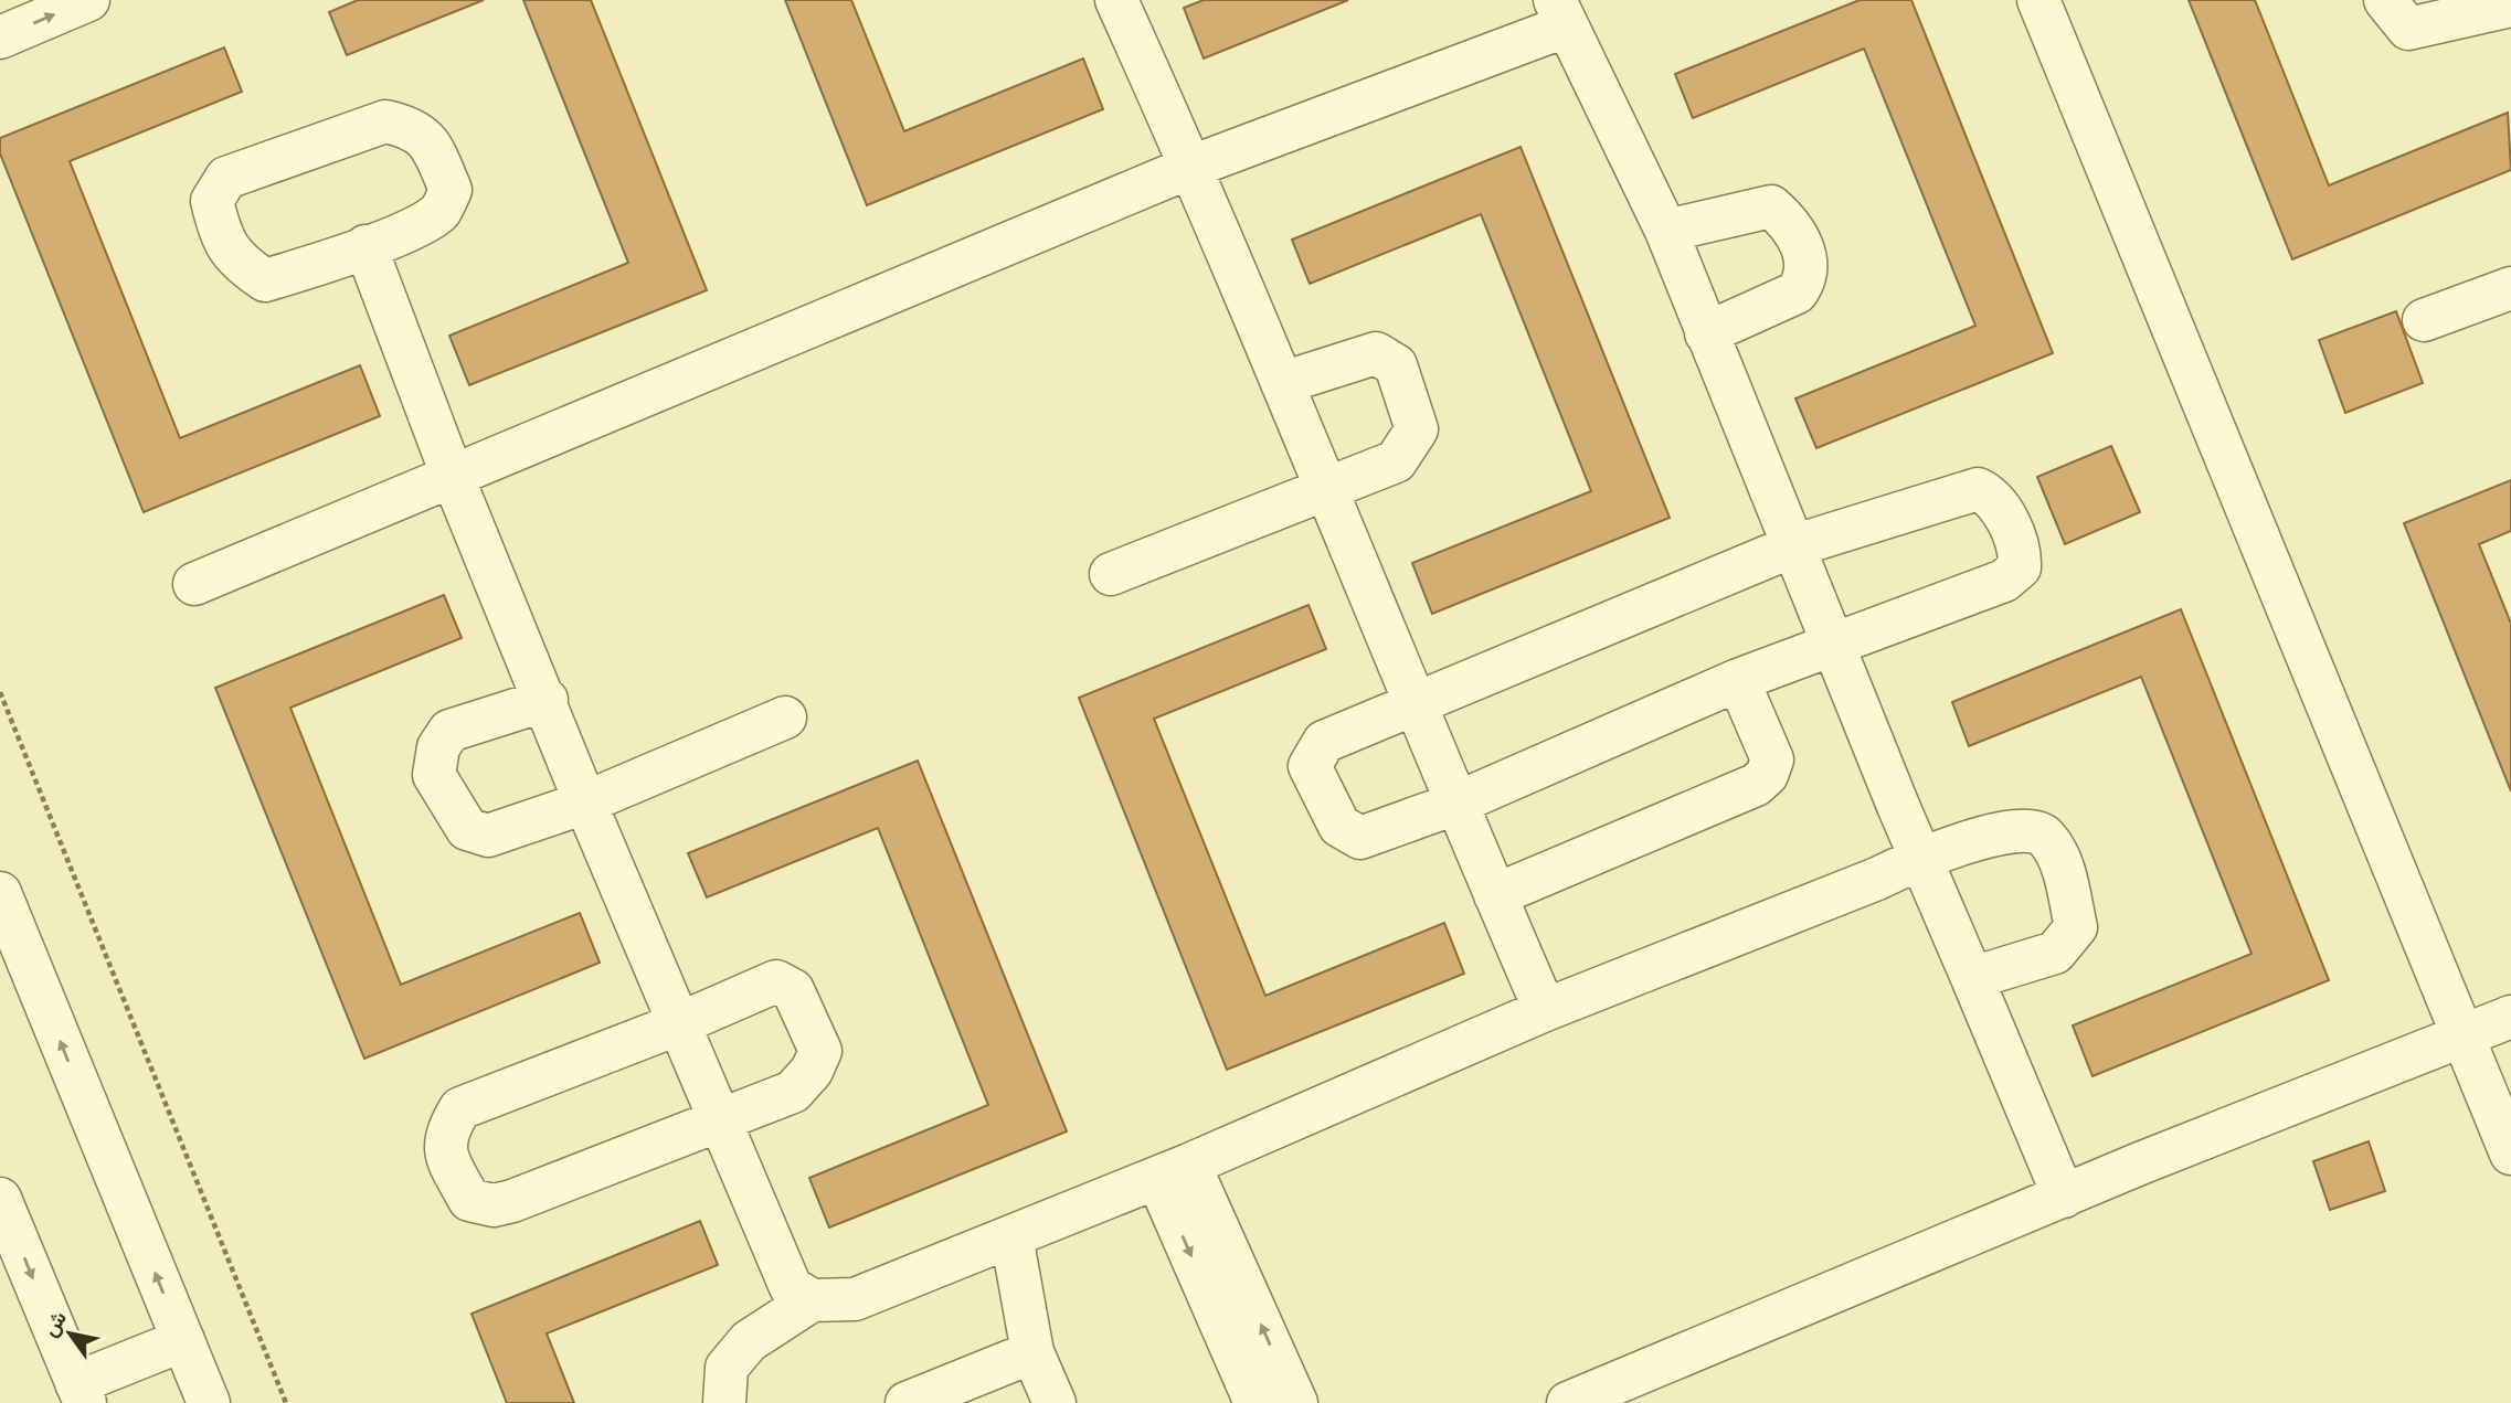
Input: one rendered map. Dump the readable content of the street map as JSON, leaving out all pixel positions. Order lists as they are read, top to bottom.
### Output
{
  "north": "top left"
}
